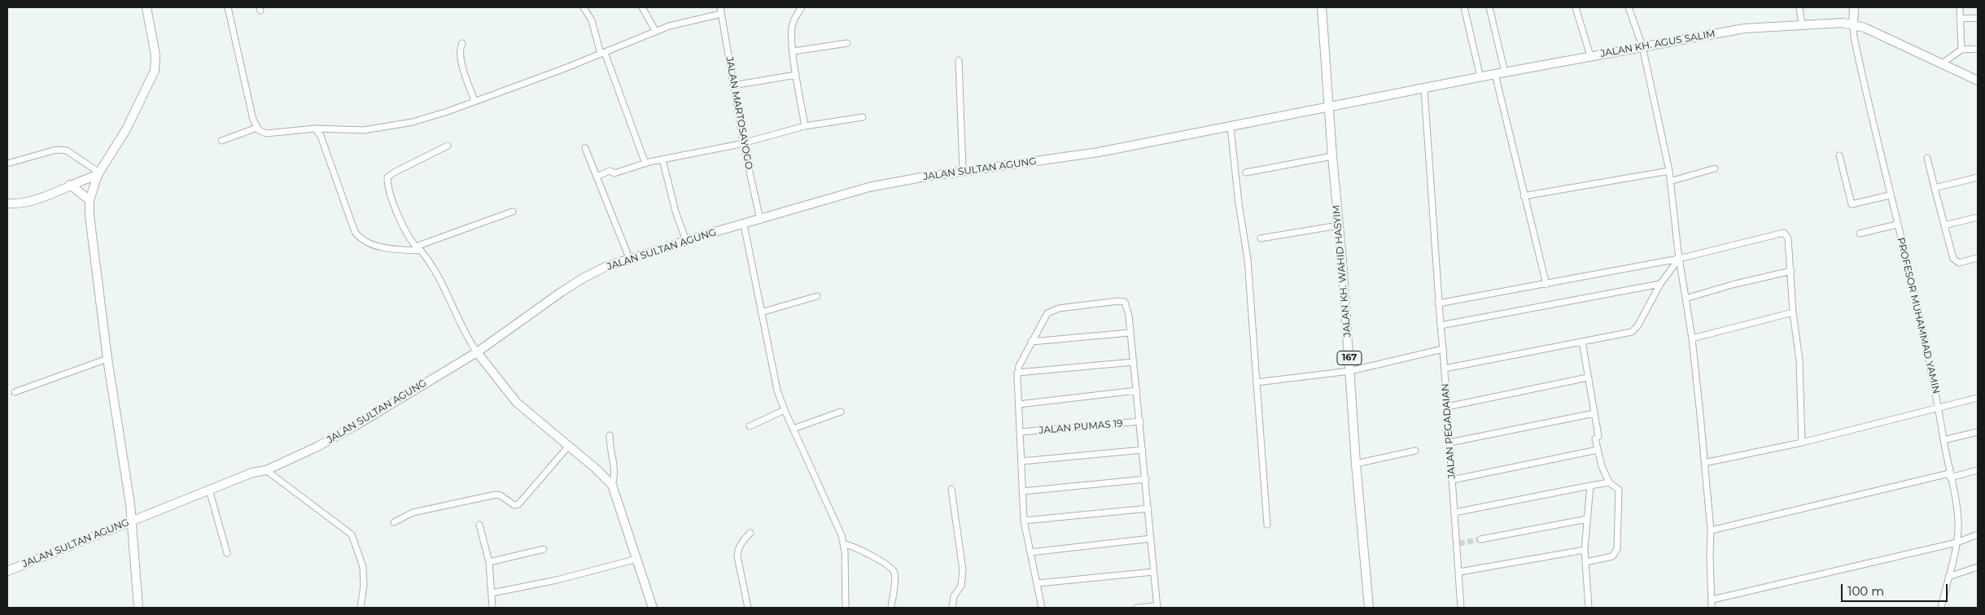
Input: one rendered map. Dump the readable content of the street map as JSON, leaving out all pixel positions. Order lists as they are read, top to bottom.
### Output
{
  "streets": {
    "street": [
      "JALAN KH. AGUS SALIM",
      "JALAN MARTOSAYOGO",
      "JALAN SULTAN AGUNG",
      "JALAN KH. WAHID HASYIM",
      "PROFESOR MUHAMMAD YAMIN",
      "167",
      "JALAN PUMAS 19",
      "JALAN PEGADAIAN"
    ]
  },
  "crossings": [
    ["JALAN KH. AGUS SALIM", "JALAN SULTAN AGUNG"],
    ["JALAN KH. AGUS SALIM", "JALAN KH. WAHID HASYIM"],
    ["JALAN KH. AGUS SALIM", "PROFESOR MUHAMMAD YAMIN"],
    ["JALAN KH. AGUS SALIM", "JALAN PEGADAIAN"],
    ["JALAN MARTOSAYOGO", "JALAN SULTAN AGUNG"],
    ["JALAN SULTAN AGUNG", "JALAN KH. WAHID HASYIM"]
  ],
  "scale_bar": "100 m"
}
